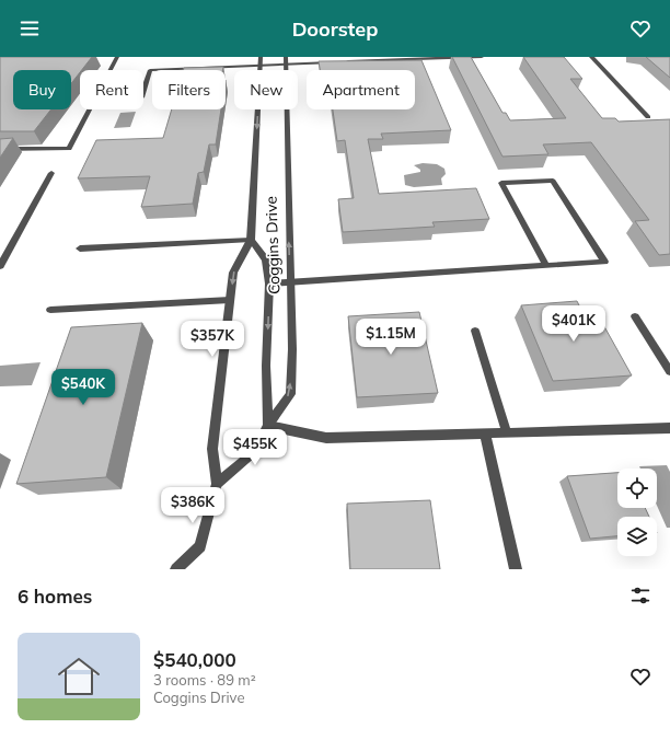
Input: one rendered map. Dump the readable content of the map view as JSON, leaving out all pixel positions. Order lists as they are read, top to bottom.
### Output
{
  "streets": {
    "street": ["Coggins Drive"]
  },
  "page": {
    "header": "Doorstep",
    "chip": [
      "Buy",
      "Rent",
      "Filters",
      "New",
      "Apartment"
    ],
    "price": [
      "$401K",
      "$1.15M",
      "$357K",
      "$540K",
      "$455K",
      "$386K"
    ],
    "heading": "6 homes",
    "list": [
      {
        "name": "$540,000",
        "note": "3 rooms · 89 m² · Coggins Drive"
      }
    ]
  }
}
